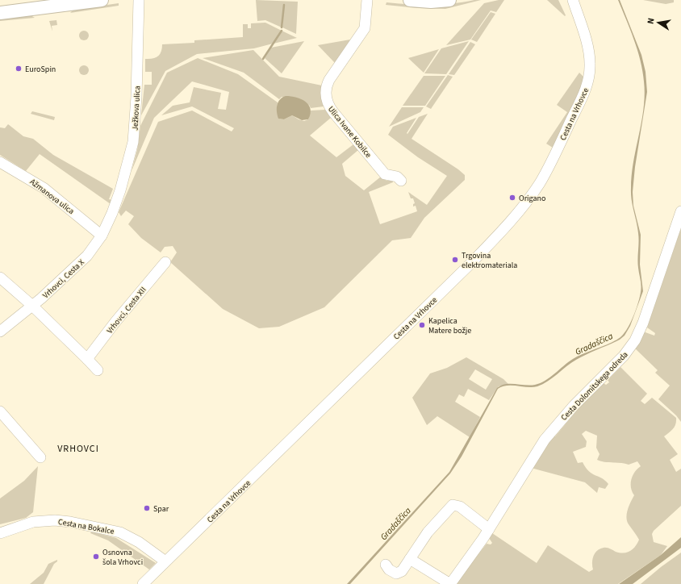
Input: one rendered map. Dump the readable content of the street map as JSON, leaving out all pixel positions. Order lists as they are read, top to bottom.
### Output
{
  "streets": {
    "street": [
      "Ježkova ulica",
      "Cesta na Vrhovce",
      "Ulica Ivane Kobilce",
      "Ažmanova ulica",
      "Vrhovci, Cesta X",
      "Vrhovci, Cesta XII",
      "Cesta Dolomitskega odreda",
      "Cesta na Bokalce"
    ]
  },
  "crossings": [
    ["Ježkova ulica", "Vrhovci, Cesta X"],
    ["Cesta na Vrhovce", "Cesta na Bokalce"],
    ["Ažmanova ulica", "Vrhovci, Cesta X"]
  ],
  "districts": ["VRHOVCI"],
  "water": ["Gradaščica"],
  "places": [
    "EuroSpin",
    "Origano",
    "Trgovina elektromateriala",
    "Kapelica Matere božje",
    "Spar",
    "Osnovna šola Vrhovci"
  ],
  "north": "left"
}
